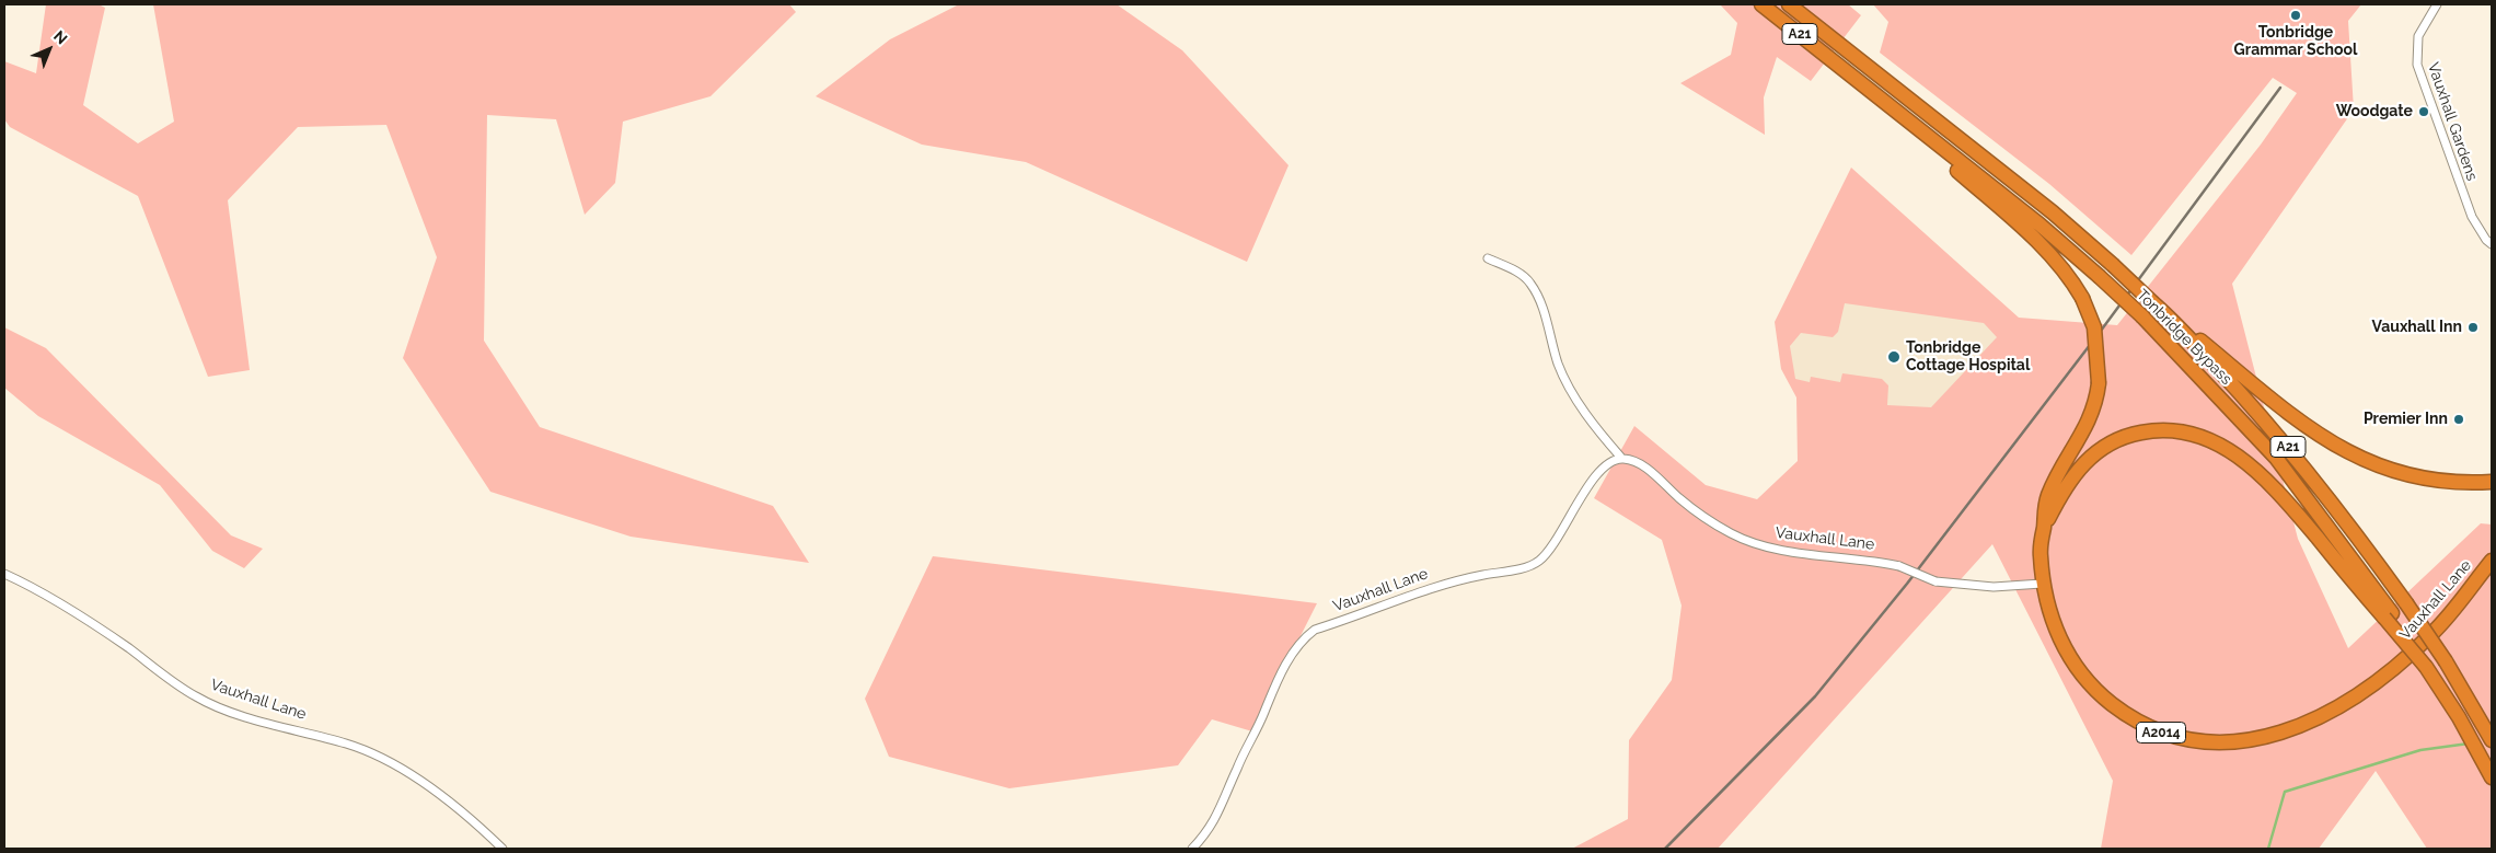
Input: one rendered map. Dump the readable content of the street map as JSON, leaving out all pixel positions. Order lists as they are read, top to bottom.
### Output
{
  "streets": {
    "highway": [
      "A21",
      "Tonbridge Bypass",
      "Vauxhall Lane",
      "A2014"
    ],
    "street": ["Vauxhall Gardens"]
  },
  "places": [
    "Tonbridge Grammar School",
    "Woodgate",
    "Vauxhall Inn",
    "Tonbridge Cottage Hospital",
    "Premier Inn"
  ],
  "north": "top right"
}
